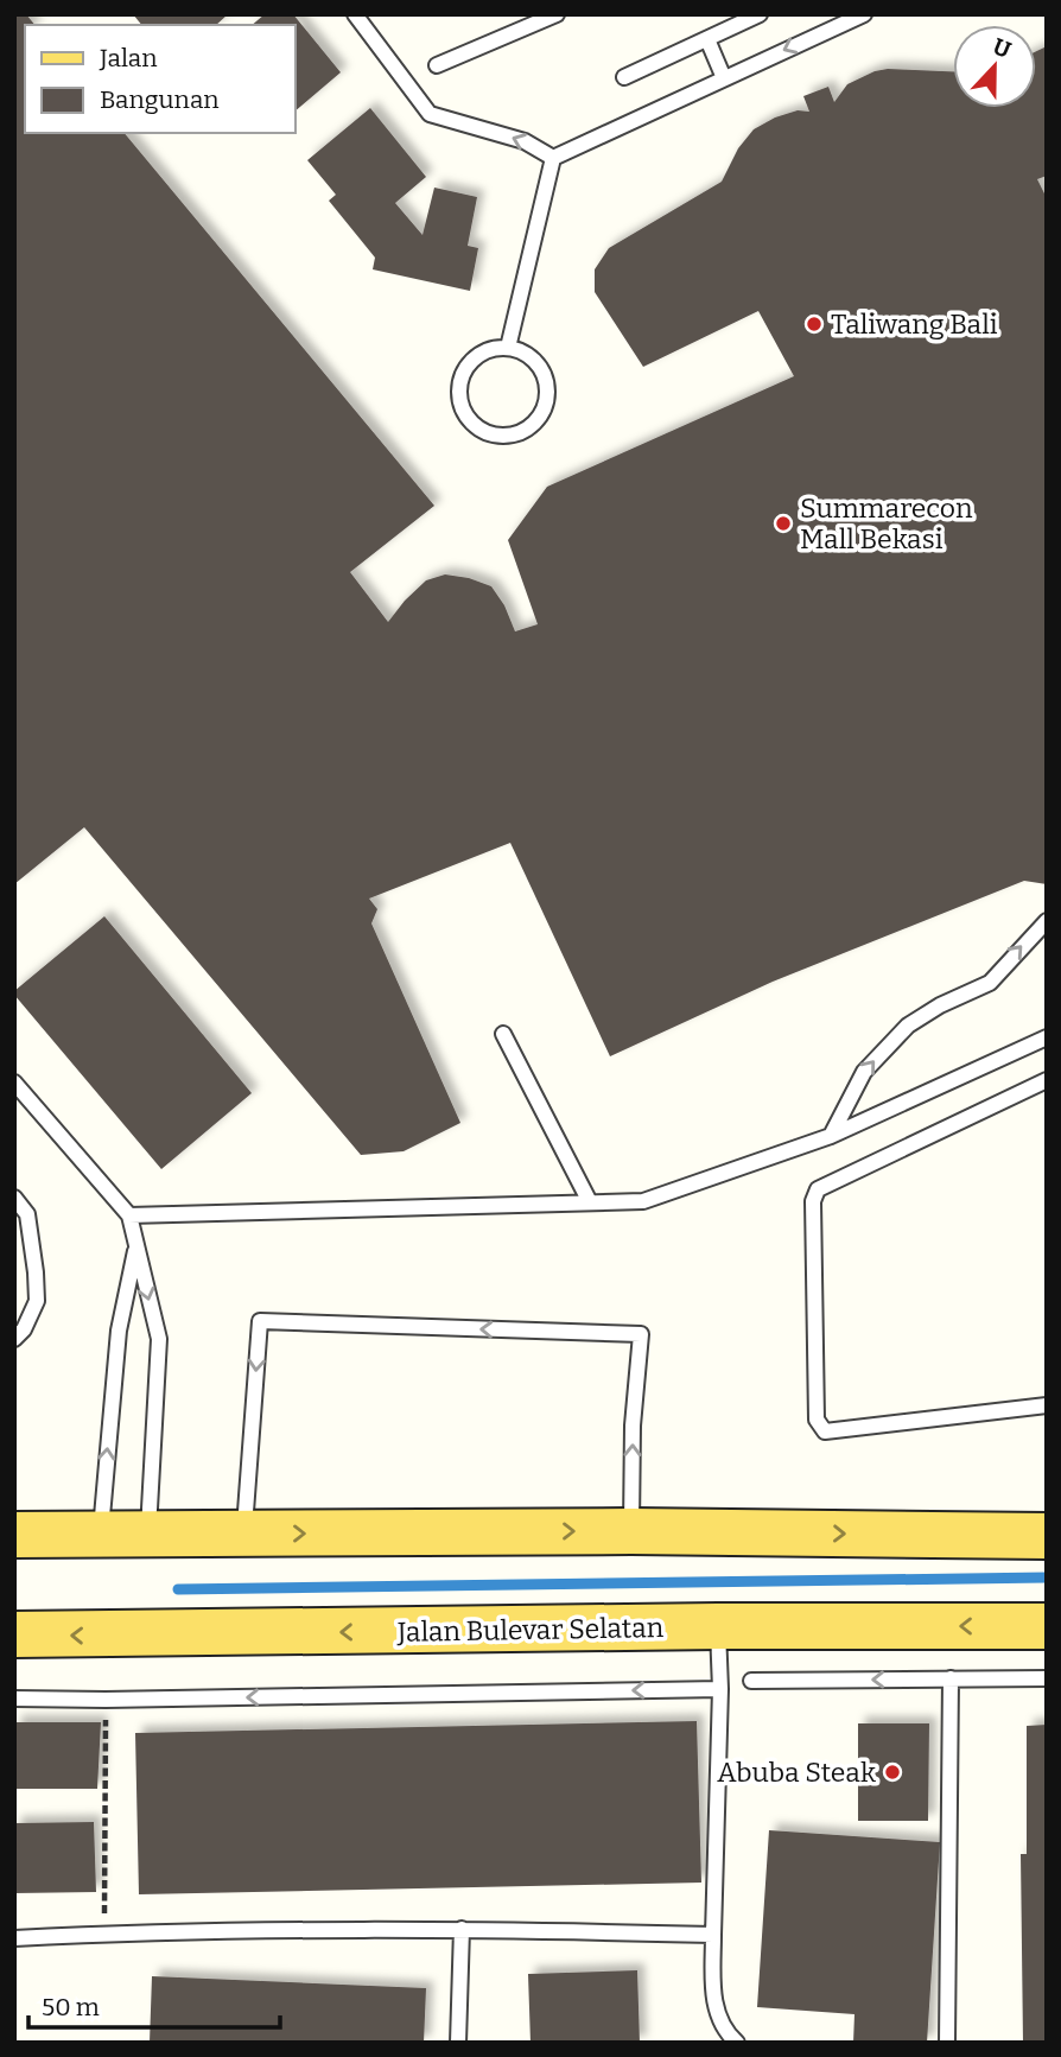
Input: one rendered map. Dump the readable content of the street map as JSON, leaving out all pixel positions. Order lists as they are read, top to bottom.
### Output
{
  "streets": {
    "main road": ["Jalan Bulevar Selatan"]
  },
  "places": ["Taliwang Bali", "Summarecon Mall Bekasi", "Abuba Steak"],
  "legend": ["Jalan", "Bangunan"],
  "scale_bar": "50 m",
  "north": "top"
}
